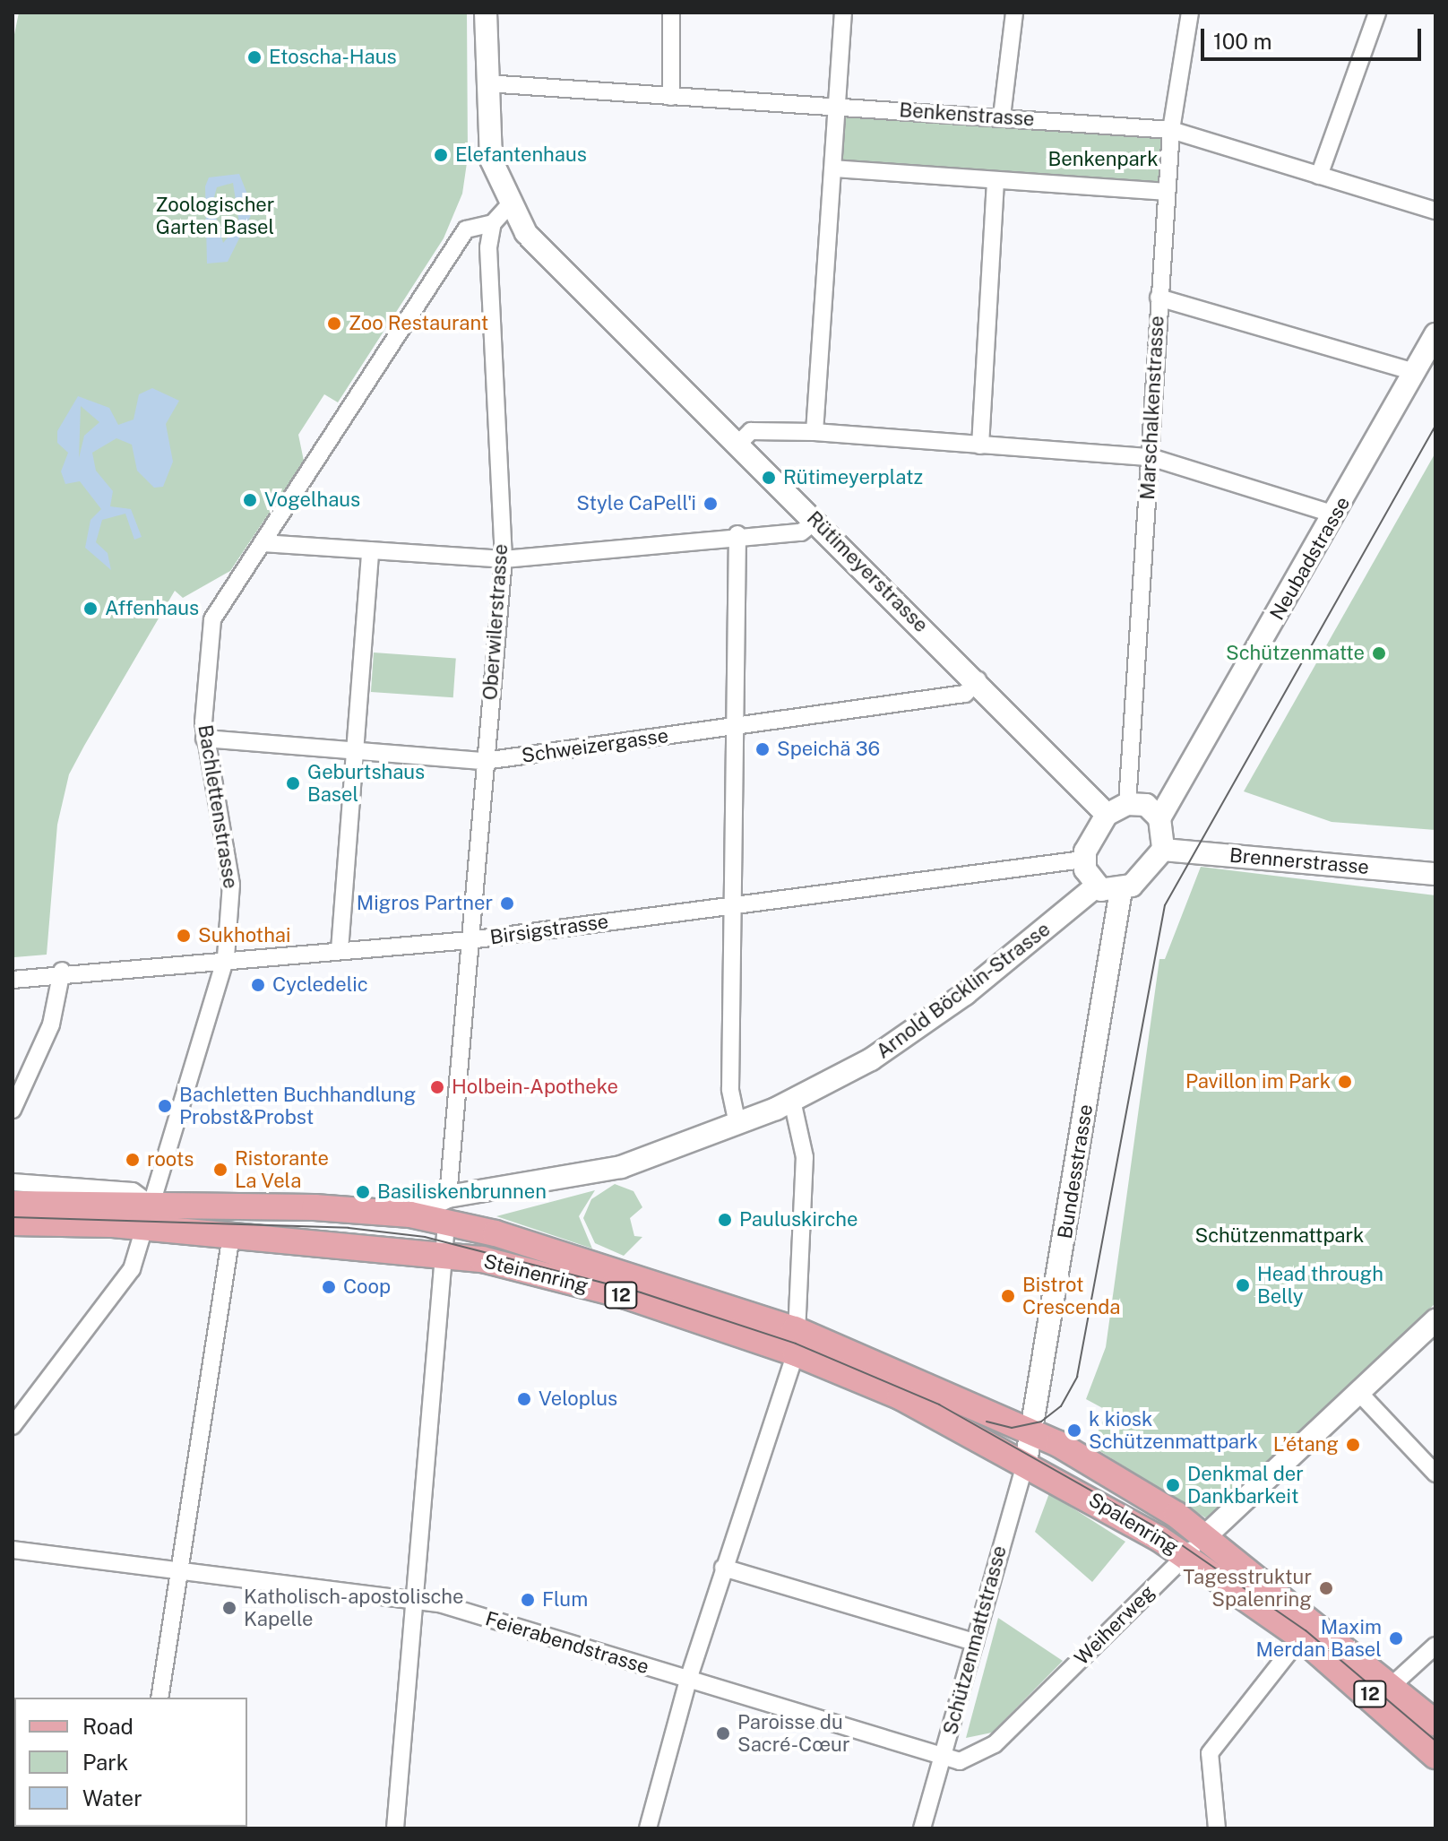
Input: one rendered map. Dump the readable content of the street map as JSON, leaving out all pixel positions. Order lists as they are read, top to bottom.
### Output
{
  "streets": {
    "main road": ["Steinenring", "12", "Spalenring"],
    "street": [
      "Benkenstrasse",
      "Marschalkenstrasse",
      "Neubadstrasse",
      "Rütimeyerstrasse",
      "Oberwilerstrasse",
      "Schweizergasse",
      "Bachlettenstrasse",
      "Brennerstrasse",
      "Birsigstrasse",
      "Arnold Böcklin-Strasse",
      "Bundesstrasse",
      "Weiherweg",
      "Schützenmattstrasse",
      "Feierabendstrasse"
    ]
  },
  "crossings": [
    ["Benkenstrasse", "Marschalkenstrasse"],
    ["Marschalkenstrasse", "Neubadstrasse"],
    ["Marschalkenstrasse", "Rütimeyerstrasse"],
    ["Marschalkenstrasse", "Brennerstrasse"],
    ["Marschalkenstrasse", "Birsigstrasse"],
    ["Marschalkenstrasse", "Arnold Böcklin-Strasse"],
    ["Marschalkenstrasse", "Bundesstrasse"],
    ["Neubadstrasse", "Rütimeyerstrasse"],
    ["Neubadstrasse", "Brennerstrasse"],
    ["Neubadstrasse", "Birsigstrasse"],
    ["Neubadstrasse", "Arnold Böcklin-Strasse"],
    ["Neubadstrasse", "Bundesstrasse"],
    ["Rütimeyerstrasse", "Schweizergasse"],
    ["Rütimeyerstrasse", "Brennerstrasse"],
    ["Rütimeyerstrasse", "Birsigstrasse"],
    ["Rütimeyerstrasse", "Arnold Böcklin-Strasse"],
    ["Rütimeyerstrasse", "Bundesstrasse"],
    ["Oberwilerstrasse", "Schweizergasse"],
    ["Oberwilerstrasse", "Bachlettenstrasse"],
    ["Oberwilerstrasse", "Birsigstrasse"],
    ["Oberwilerstrasse", "Arnold Böcklin-Strasse"],
    ["Schweizergasse", "Bachlettenstrasse"],
    ["Bachlettenstrasse", "Birsigstrasse"],
    ["Bachlettenstrasse", "Steinenring"],
    ["Bachlettenstrasse", "12"],
    ["Brennerstrasse", "Birsigstrasse"],
    ["Brennerstrasse", "Arnold Böcklin-Strasse"],
    ["Brennerstrasse", "Bundesstrasse"],
    ["Birsigstrasse", "Arnold Böcklin-Strasse"],
    ["Birsigstrasse", "Bundesstrasse"],
    ["Arnold Böcklin-Strasse", "Bundesstrasse"],
    ["Arnold Böcklin-Strasse", "Steinenring"],
    ["Bundesstrasse", "Steinenring"],
    ["Bundesstrasse", "Spalenring"],
    ["Bundesstrasse", "Schützenmattstrasse"],
    ["Steinenring", "12"],
    ["Steinenring", "Spalenring"],
    ["Steinenring", "Schützenmattstrasse"],
    ["Spalenring", "Weiherweg"],
    ["Spalenring", "Schützenmattstrasse"],
    ["Weiherweg", "Schützenmattstrasse"],
    ["Weiherweg", "Feierabendstrasse"],
    ["Schützenmattstrasse", "Feierabendstrasse"]
  ],
  "parks": ["Benkenpark", "Zoologischer Garten Basel", "Schützenmattpark"],
  "places": [
    "Etoscha-Haus",
    "Elefantenhaus",
    "Zoo Restaurant",
    "Rütimeyerplatz",
    "Vogelhaus",
    "Style CaPell'i",
    "Affenhaus",
    "Schützenmatte",
    "Speichä 36",
    "Geburtshaus Basel",
    "Migros Partner",
    "Sukhothai",
    "Cycledelic",
    "Pavillon im Park",
    "Holbein-Apotheke",
    "Bachletten Buchhandlung Probst&Probst",
    "roots",
    "Ristorante La Vela",
    "Basiliskenbrunnen",
    "Pauluskirche",
    "Head through Belly",
    "Coop",
    "Bistrot Crescenda",
    "Veloplus",
    "k kiosk Schützenmattpark",
    "L’étang",
    "Denkmal der Dankbarkeit",
    "Tagesstruktur Spalenring",
    "Flum",
    "Katholisch-apostolische Kapelle",
    "Maxim Merdan Basel",
    "Paroisse du Sacré-Cœur"
  ],
  "legend": ["Road", "Park", "Water"],
  "scale_bar": "100 m"
}
